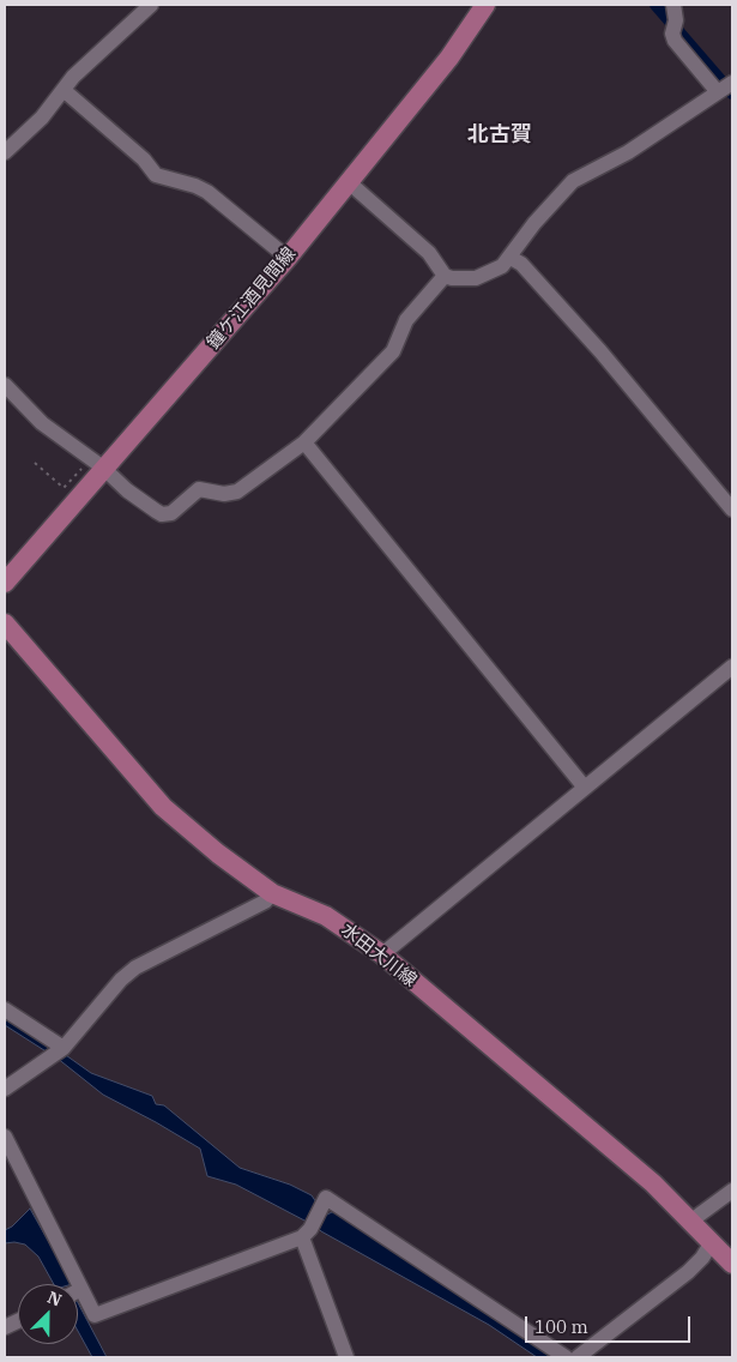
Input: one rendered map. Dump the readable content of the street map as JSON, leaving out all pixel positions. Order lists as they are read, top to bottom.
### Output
{
  "streets": {
    "main road": ["鐘ケ江酒見間線", "水田大川線"]
  },
  "districts": ["北古賀"],
  "scale_bar": "100 m",
  "north": "top right"
}
